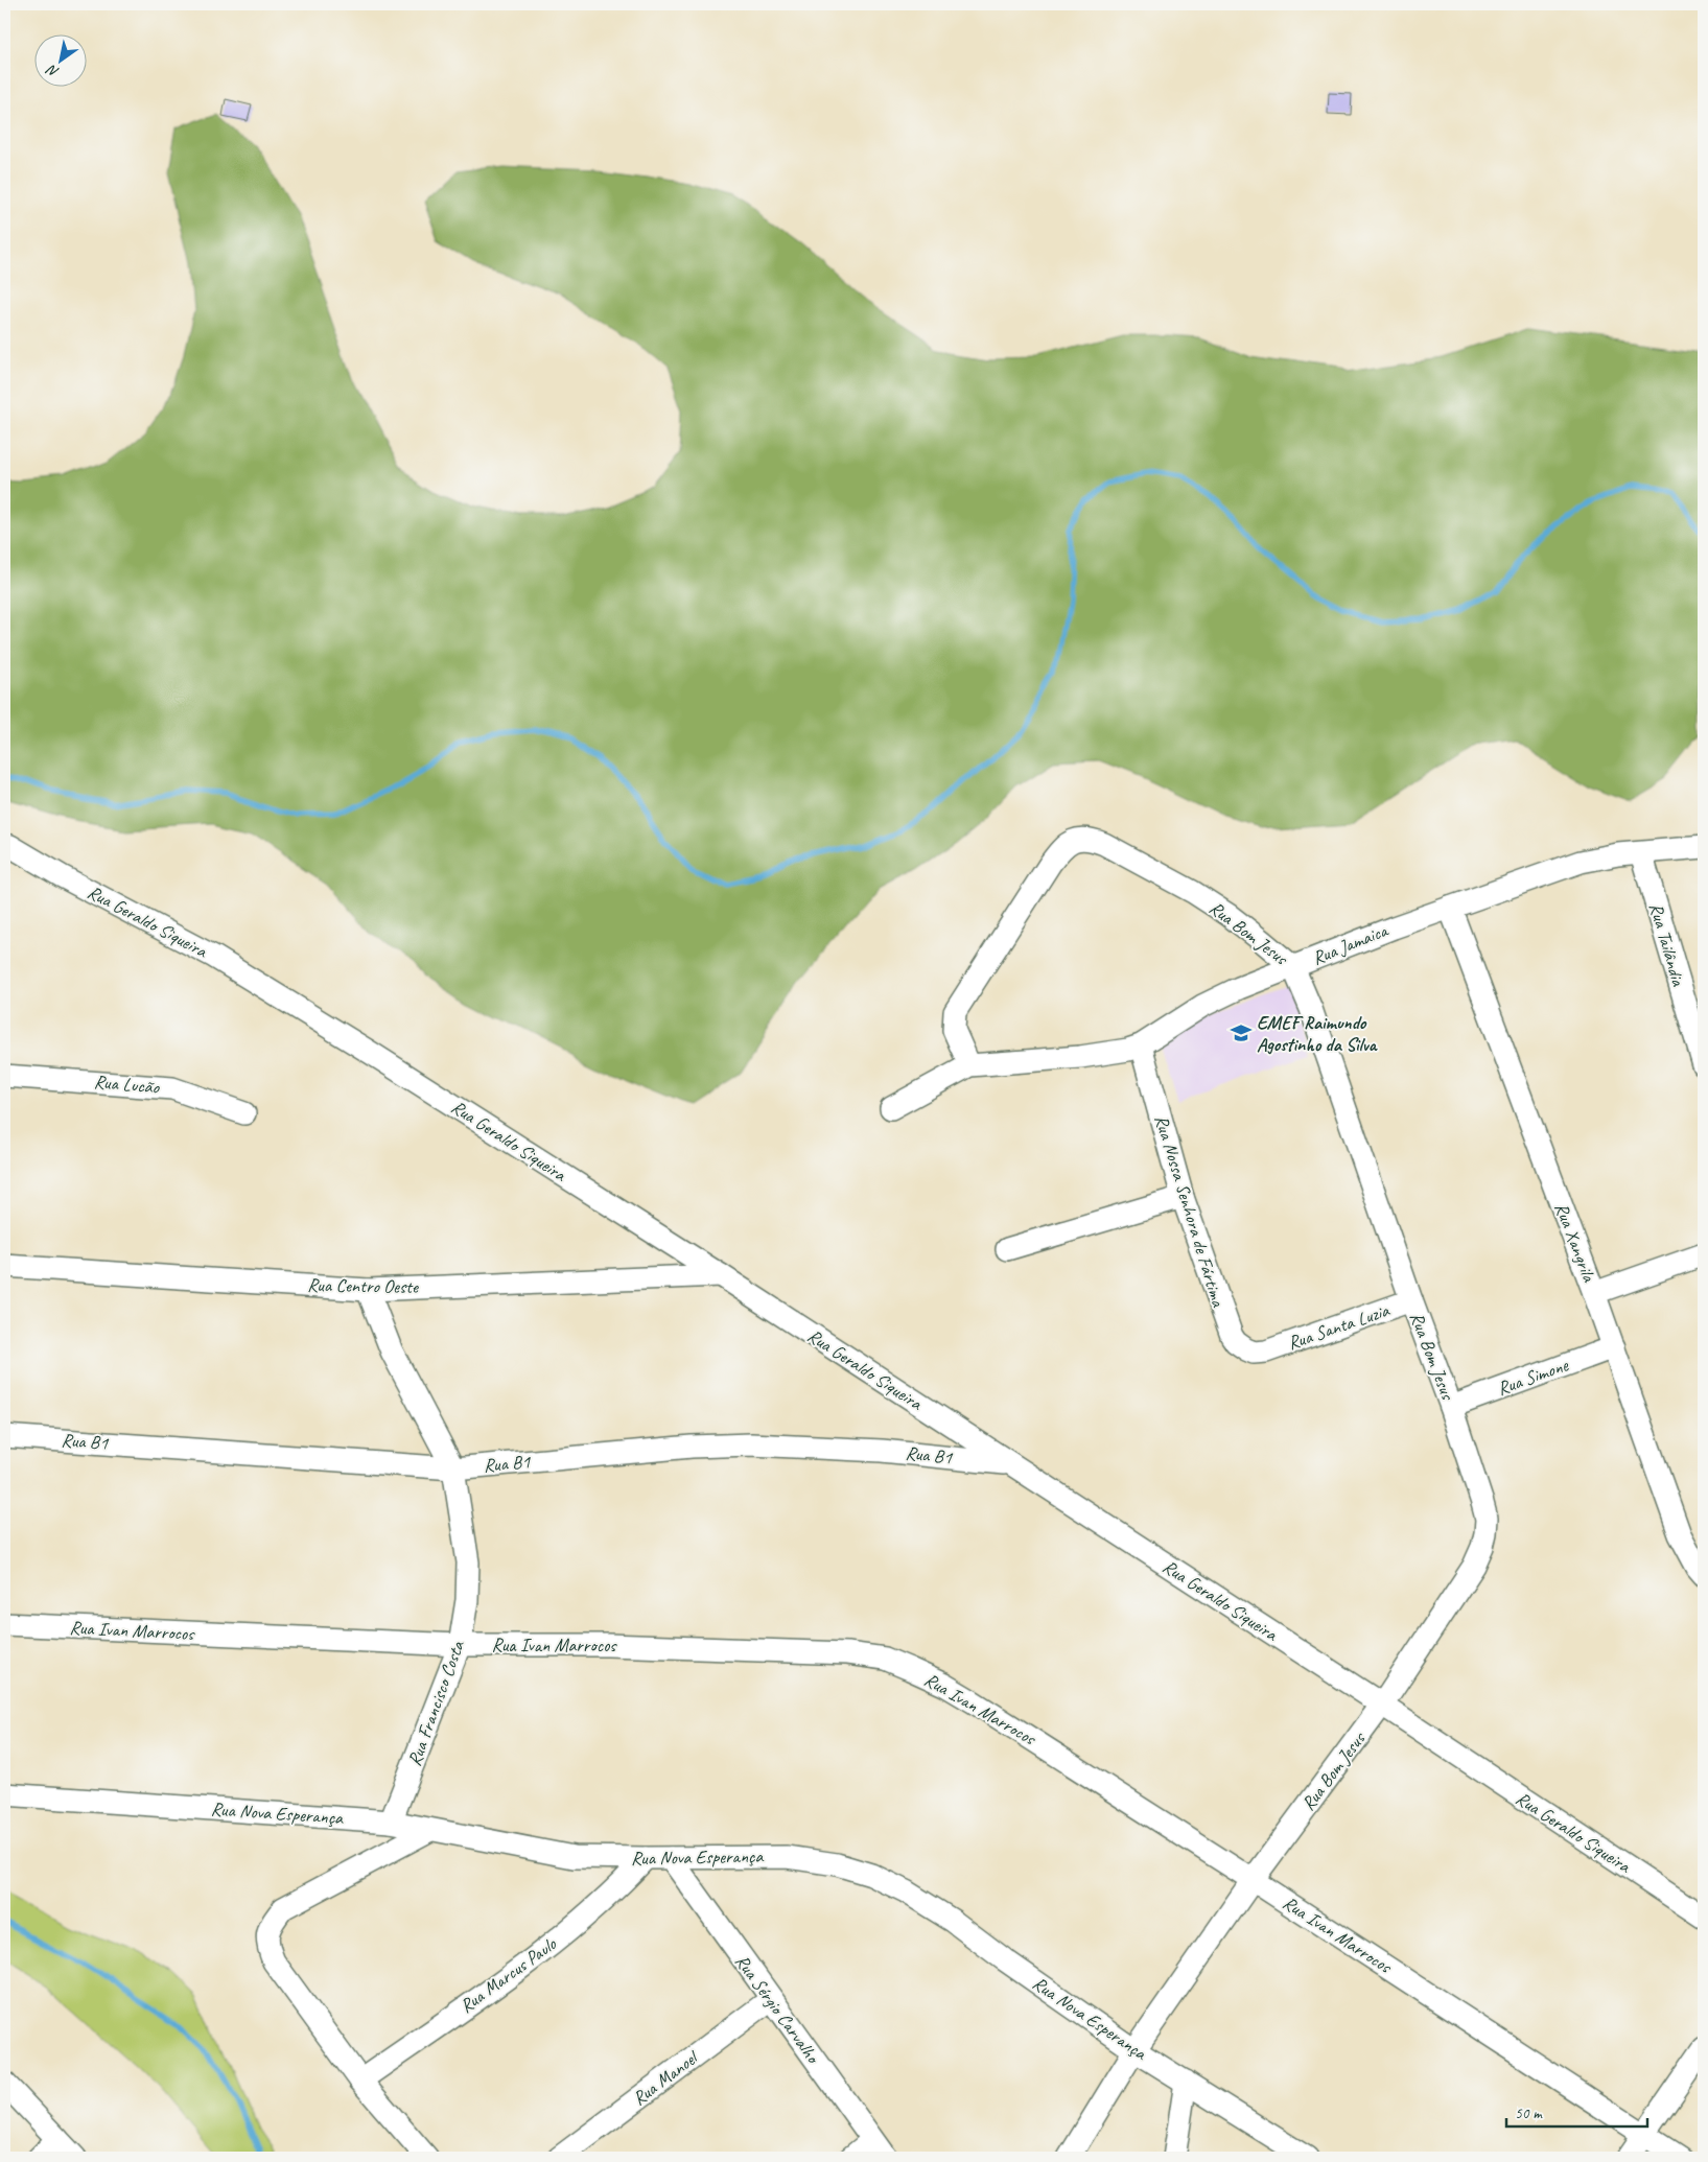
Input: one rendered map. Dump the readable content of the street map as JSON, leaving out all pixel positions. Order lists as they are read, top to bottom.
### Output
{
  "streets": {
    "street": [
      "Rua Geraldo Siqueira",
      "Rua Bom Jesus",
      "Rua Jamaica",
      "Rua Tailândia",
      "Rua Lucão",
      "Rua Nossa Senhora de Fártima",
      "Rua Xangrila",
      "Rua Centro Oeste",
      "Rua Santa Luzia",
      "Rua Simone",
      "Rua B1",
      "Rua Ivan Marrocos",
      "Rua Francisco Costa",
      "Rua Nova Esperança",
      "Rua Marcus Paulo",
      "Rua Sérgio Carvalho",
      "Rua Manoel"
    ]
  },
  "crossings": [
    ["Rua Geraldo Siqueira", "Rua Bom Jesus"],
    ["Rua Geraldo Siqueira", "Rua Centro Oeste"],
    ["Rua Geraldo Siqueira", "Rua B1"],
    ["Rua Bom Jesus", "Rua Jamaica"],
    ["Rua Bom Jesus", "Rua Santa Luzia"],
    ["Rua Bom Jesus", "Rua Simone"],
    ["Rua Bom Jesus", "Rua Ivan Marrocos"],
    ["Rua Bom Jesus", "Rua Nova Esperança"],
    ["Rua Jamaica", "Rua Tailândia"],
    ["Rua Jamaica", "Rua Nossa Senhora de Fártima"],
    ["Rua Jamaica", "Rua Xangrila"],
    ["Rua Nossa Senhora de Fártima", "Rua Santa Luzia"],
    ["Rua Xangrila", "Rua Simone"],
    ["Rua Centro Oeste", "Rua Francisco Costa"],
    ["Rua B1", "Rua Francisco Costa"],
    ["Rua Ivan Marrocos", "Rua Francisco Costa"],
    ["Rua Francisco Costa", "Rua Nova Esperança"],
    ["Rua Nova Esperança", "Rua Marcus Paulo"],
    ["Rua Nova Esperança", "Rua Sérgio Carvalho"],
    ["Rua Sérgio Carvalho", "Rua Manoel"]
  ],
  "places": {
    "school or university": ["EMEF Raimundo Agostinho da Silva"]
  },
  "scale_bar": "50 m",
  "north": "bottom left"
}
